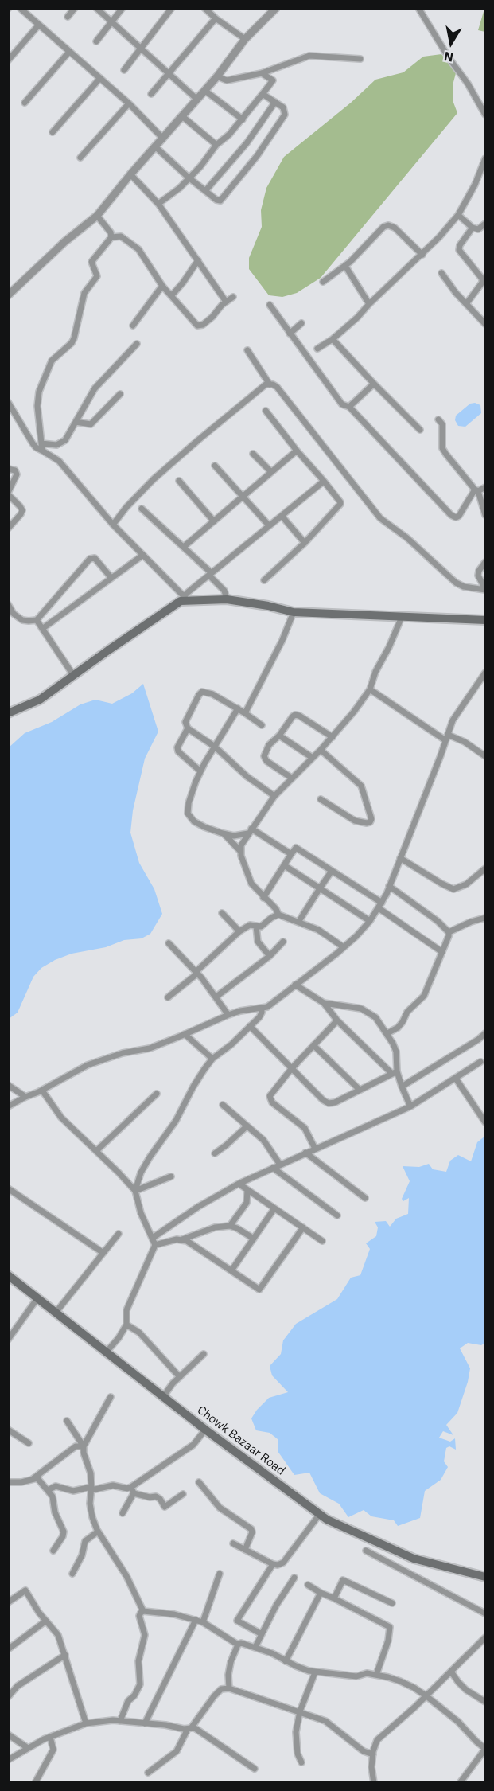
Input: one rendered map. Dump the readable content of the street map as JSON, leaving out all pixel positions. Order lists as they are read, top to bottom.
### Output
{
  "streets": {
    "main road": ["Chowk Bazaar Road"]
  },
  "north": "bottom"
}
